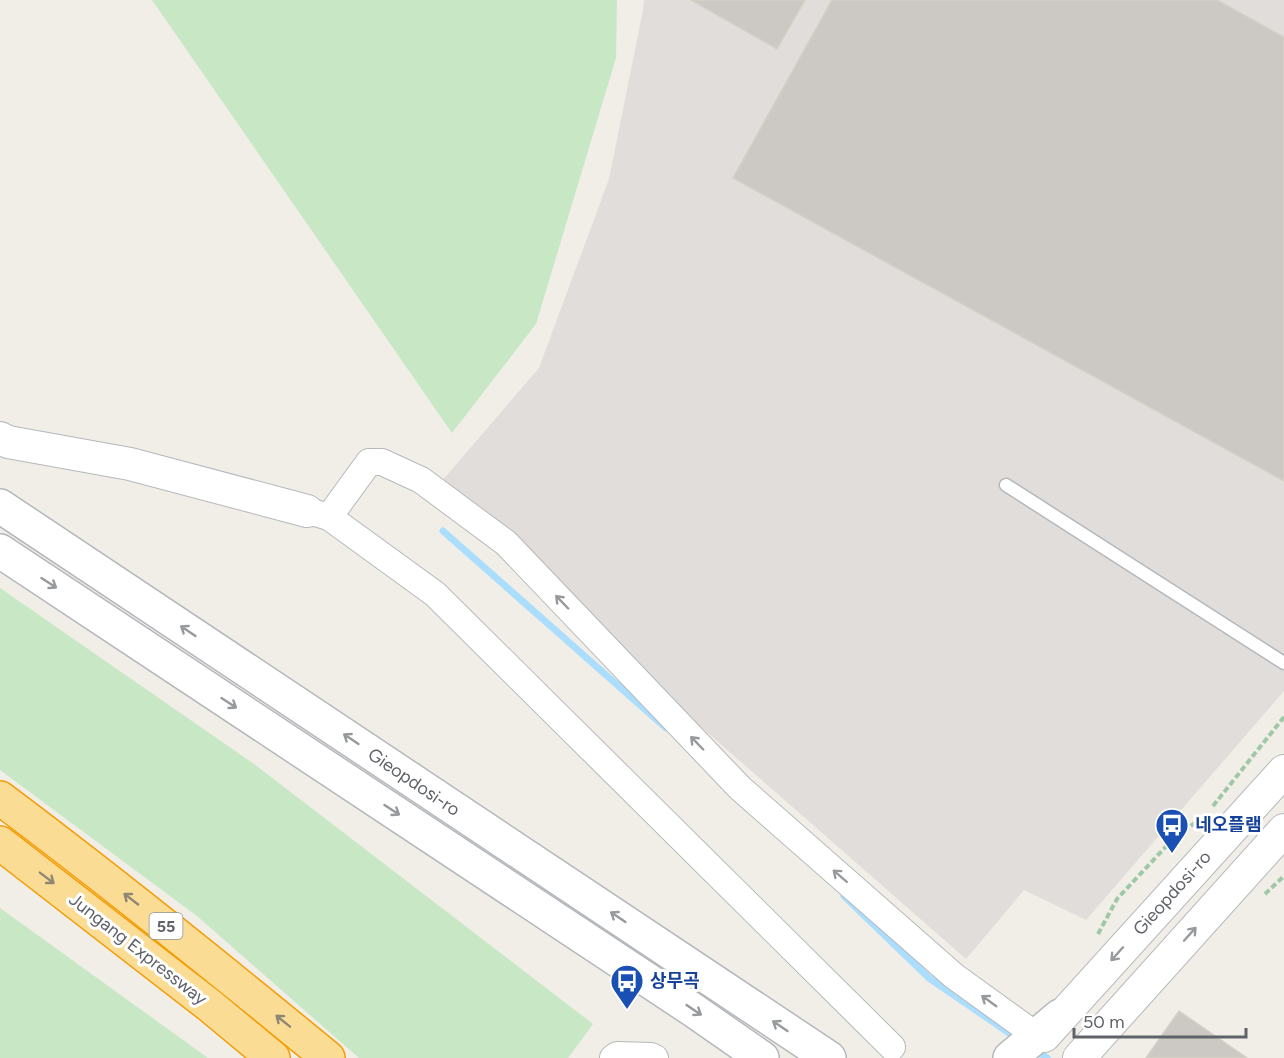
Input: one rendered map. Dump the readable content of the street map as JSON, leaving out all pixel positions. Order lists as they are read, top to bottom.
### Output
{
  "streets": {
    "highway": ["55", "Jungang Expressway"],
    "main road": ["Gieopdosi-ro"]
  },
  "places": {
    "bus stop": ["네오플램", "상무곡"]
  },
  "scale_bar": "50 m"
}
